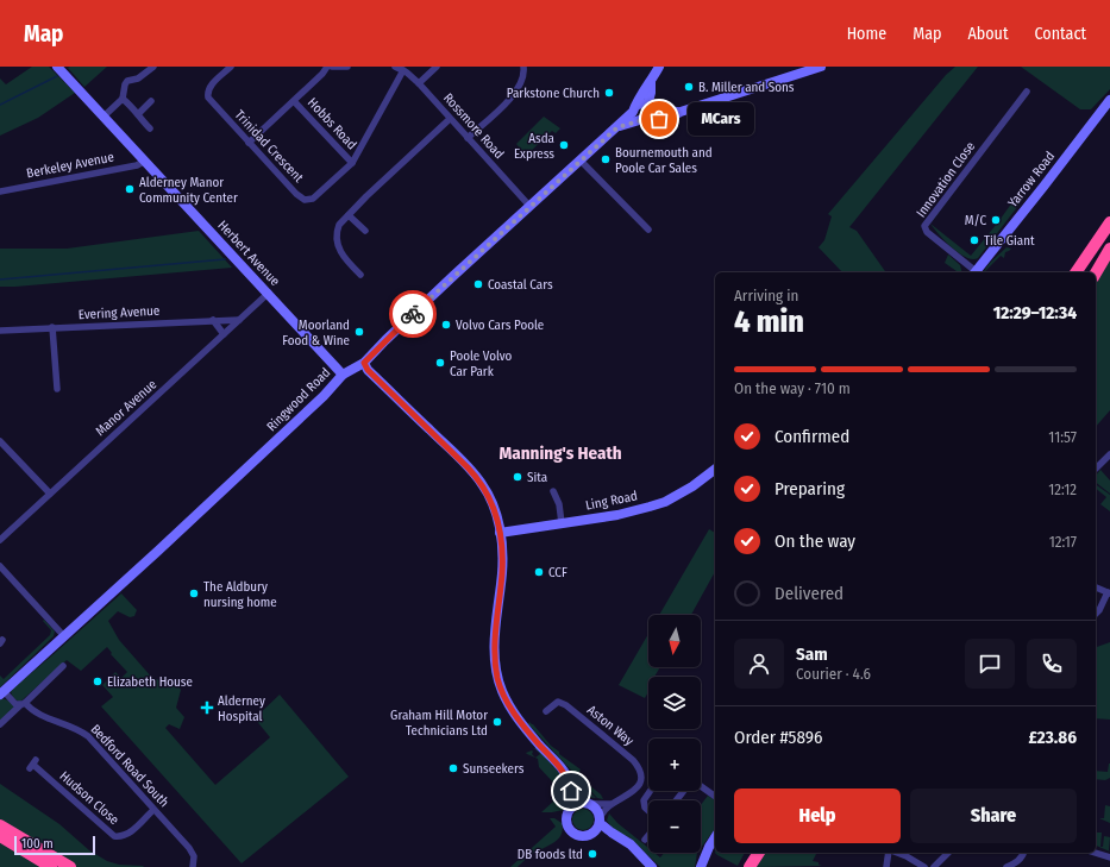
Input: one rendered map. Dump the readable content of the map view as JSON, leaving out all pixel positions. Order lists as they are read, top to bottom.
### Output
{
  "streets": {
    "street": [
      "Hobbs Road",
      "Rossmore Road",
      "Trinidad Crescent",
      "Berkeley Avenue",
      "Innovation Close",
      "Yarrow Road",
      "Herbert Avenue",
      "Evering Avenue",
      "Ringwood Road",
      "Manor Avenue",
      "Ling Road",
      "Aston Way",
      "Bedford Road South",
      "Hudson Close"
    ]
  },
  "crossings": [
    ["Hobbs Road", "Trinidad Crescent"],
    ["Rossmore Road", "Trinidad Crescent"],
    ["Rossmore Road", "Ringwood Road"],
    ["Berkeley Avenue", "Herbert Avenue"],
    ["Herbert Avenue", "Ringwood Road"],
    ["Herbert Avenue", "Manor Avenue"],
    ["Evering Avenue", "Manor Avenue"],
    ["Ringwood Road", "Bedford Road South"],
    ["Bedford Road South", "Hudson Close"]
  ],
  "districts": ["Manning's Heath"],
  "places": {
    "other": [
      "B. Miller and Sons",
      "Parkstone Church",
      "MCars",
      "Asda Express",
      "Bournemouth and Poole Car Sales",
      "Alderney Manor Community Center",
      "M/C",
      "Tile Giant",
      "Coastal Cars",
      "Volvo Cars Poole",
      "Moorland Food & Wine",
      "Poole Volvo Car Park",
      "Sita",
      "CCF",
      "The Aldbury nursing home",
      "Elizabeth House",
      "Graham Hill Motor Technicians Ltd",
      "Sunseekers",
      "DB foods ltd"
    ],
    "health": ["Alderney Hospital"]
  },
  "scale_bar": "100 m",
  "north": "bottom",
  "page": {
    "header": "Map",
    "nav": [
      "Home",
      "Map",
      "About",
      "Contact"
    ],
    "bubble": "MCars",
    "heading": ["4 min", "Arriving in", "12:29–12:34"],
    "panel": [
      "Sam",
      "Courier · 4.6",
      "Order #5896",
      "£23.86"
    ],
    "bar": "On the way · 710 m",
    "list": [
      ["Confirmed", "11:57"],
      ["Preparing", "12:12"],
      ["On the way", "12:17"],
      "Delivered"
    ],
    "map_buttons": ["+", "−"],
    "buttons": ["Help", "Share"],
    "scale": "100 m"
  }
}
